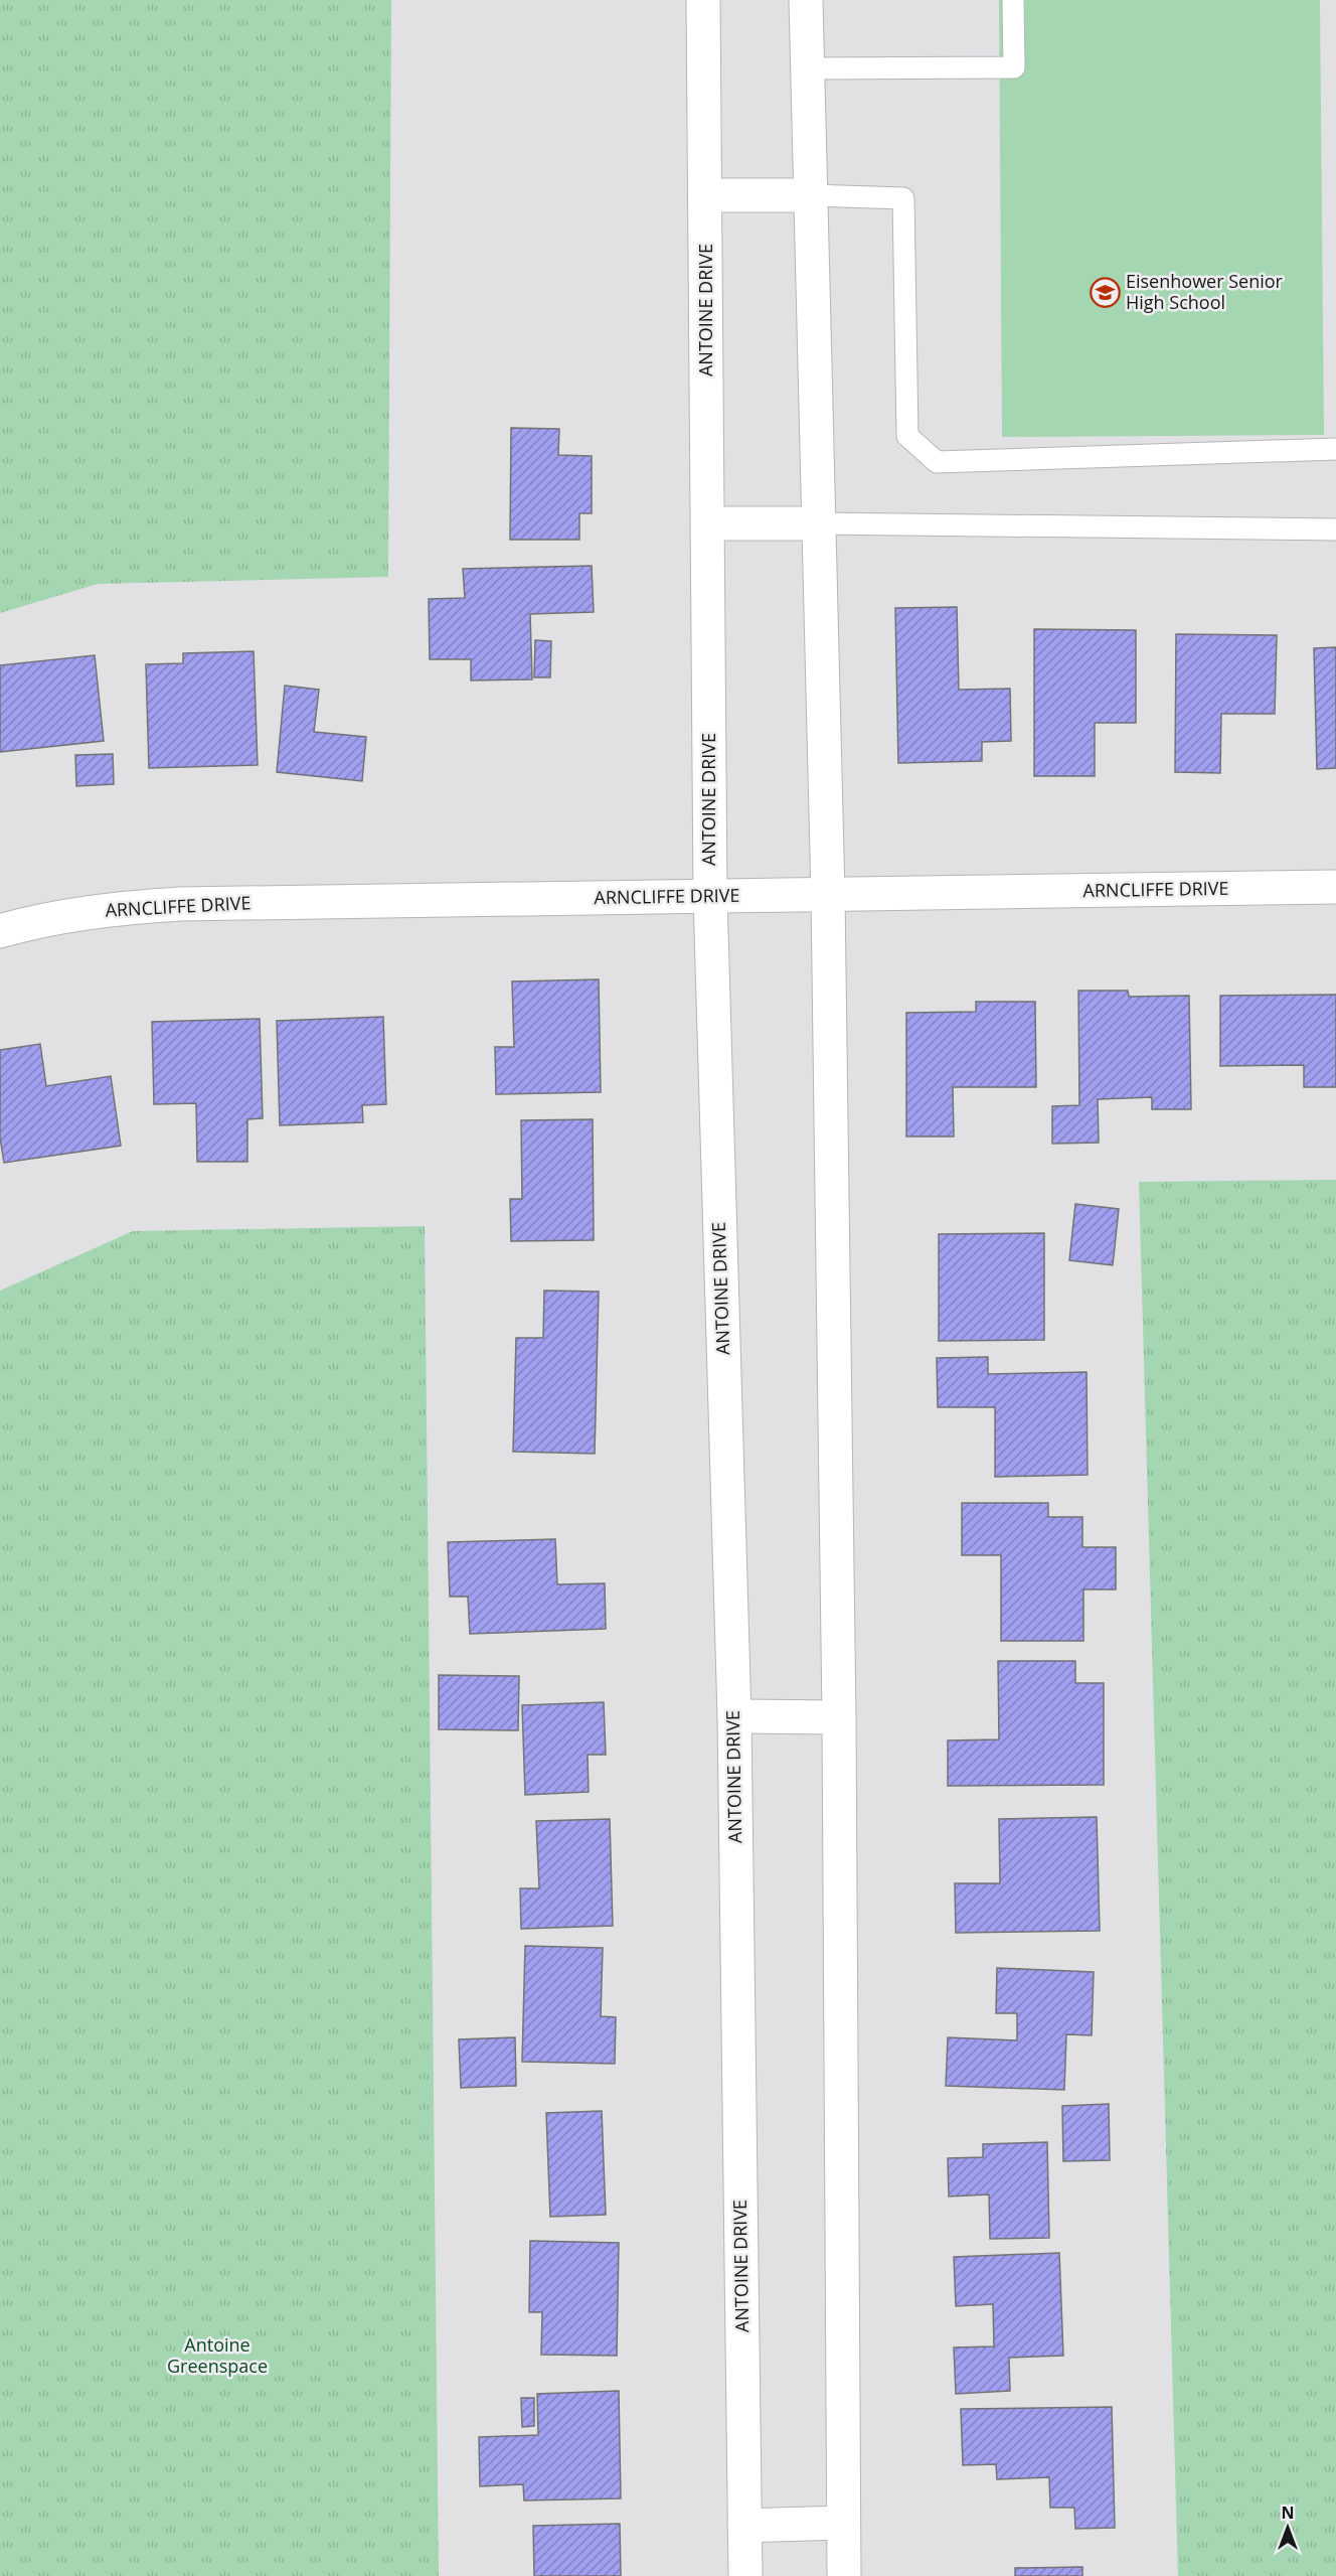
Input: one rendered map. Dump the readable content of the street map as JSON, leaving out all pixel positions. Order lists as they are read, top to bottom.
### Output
{
  "streets": {
    "main road": ["ANTOINE DRIVE", "ARNCLIFFE DRIVE"]
  },
  "crossings": [
    ["ANTOINE DRIVE", "ARNCLIFFE DRIVE"]
  ],
  "parks": ["Antoine Greenspace"],
  "places": {
    "school or university": ["Eisenhower Senior High School"]
  },
  "north": "top"
}
